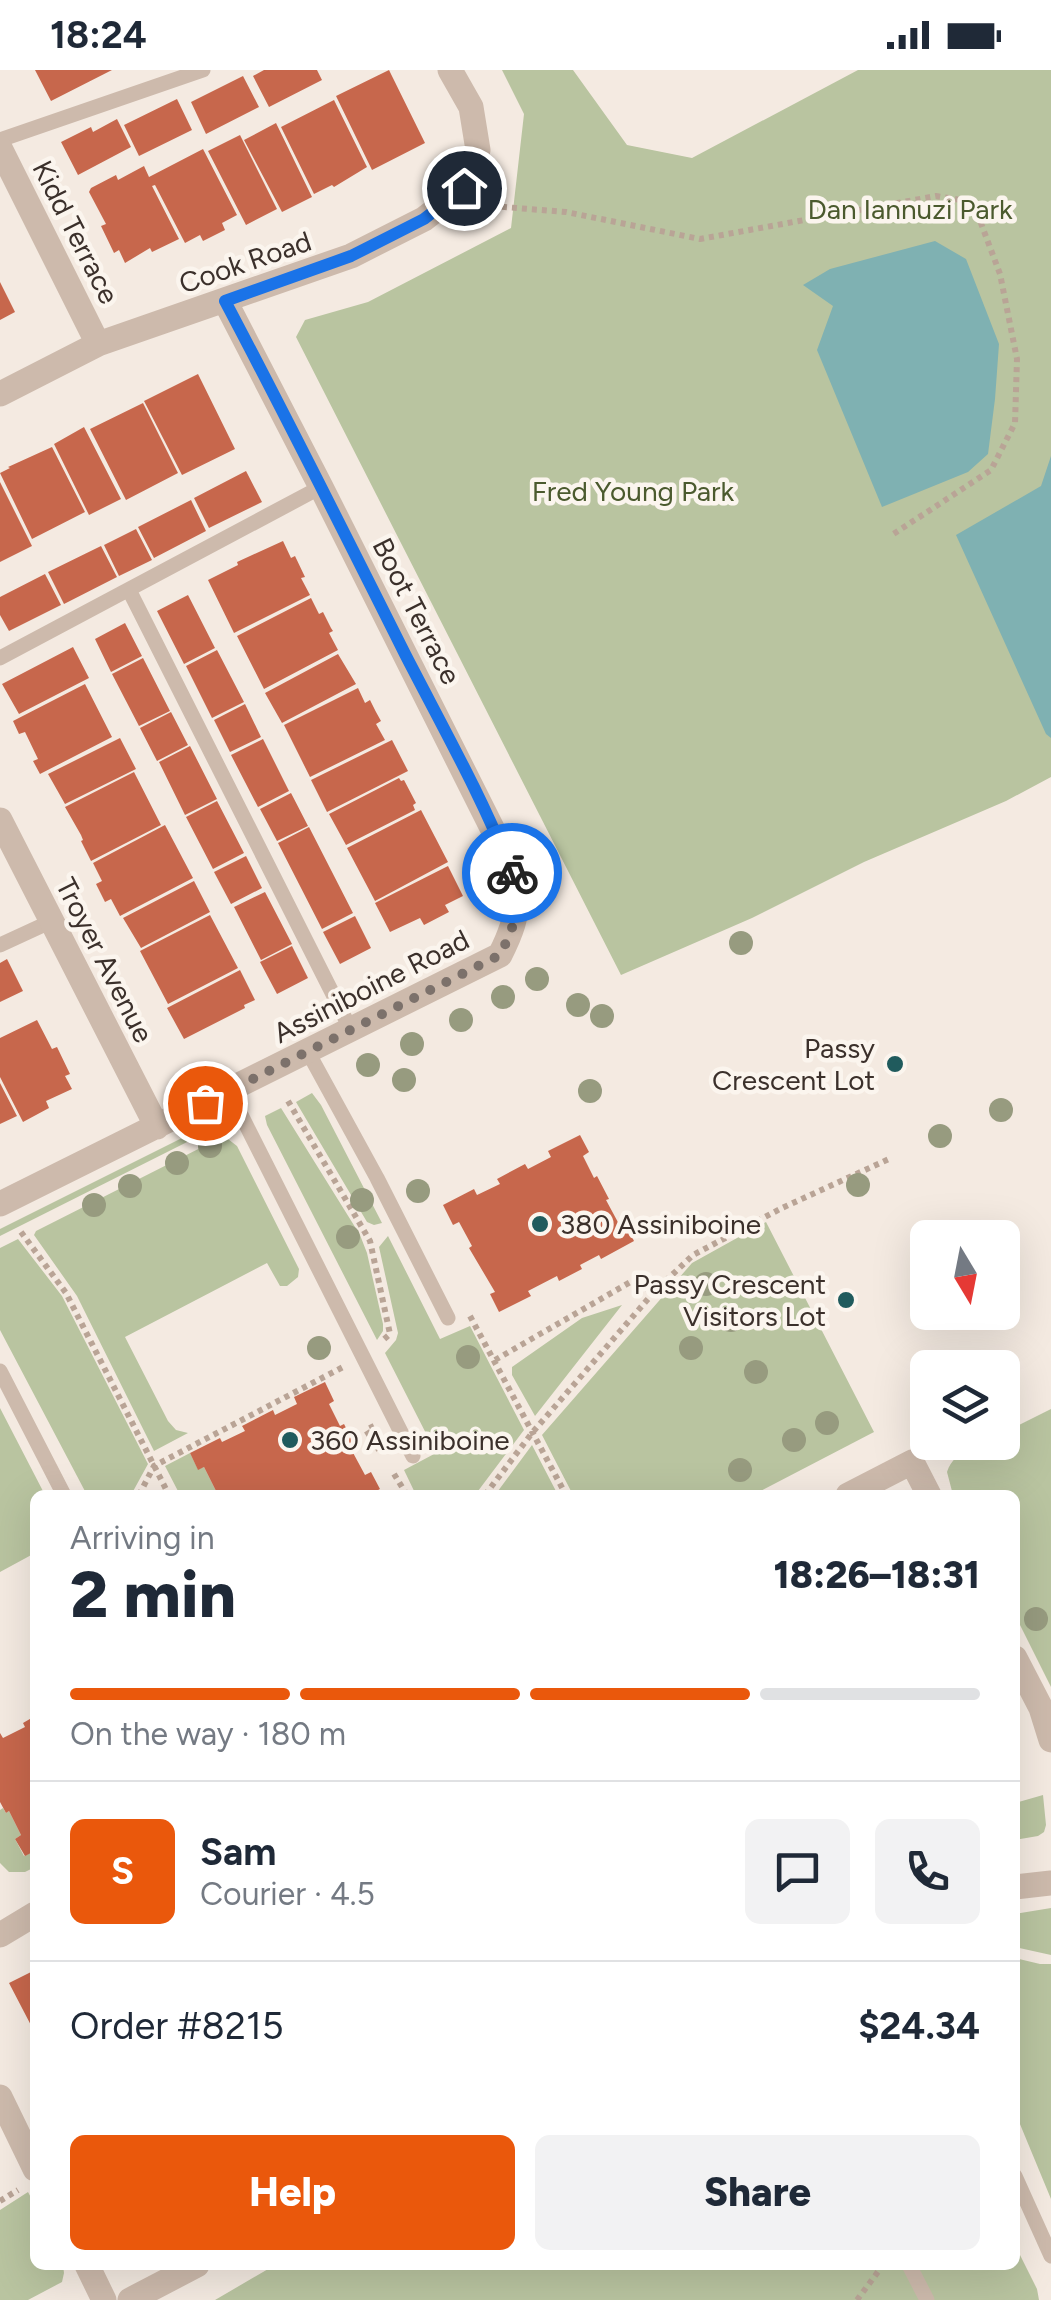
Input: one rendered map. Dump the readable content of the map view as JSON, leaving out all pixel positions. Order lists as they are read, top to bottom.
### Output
{
  "streets": {
    "street": [
      "Kidd Terrace",
      "Cook Road",
      "Boot Terrace",
      "Troyer Avenue",
      "Assiniboine Road"
    ]
  },
  "crossings": [
    ["Kidd Terrace", "Cook Road"],
    ["Cook Road", "Boot Terrace"],
    ["Boot Terrace", "Assiniboine Road"],
    ["Troyer Avenue", "Assiniboine Road"]
  ],
  "parks": ["Dan Iannuzi Park", "Fred Young Park"],
  "places": [
    "Passy Crescent Lot",
    "380 Assiniboine",
    "Passy Crescent Visitors Lot",
    "360 Assiniboine"
  ],
  "north": "bottom",
  "page": {
    "status": "18:24",
    "heading": ["2 min", "Arriving in", "18:26–18:31"],
    "panel": [
      "Sam",
      "Courier · 4.5",
      "Order #8215",
      "$24.34"
    ],
    "bar": "On the way · 180 m",
    "round": "S",
    "buttons": ["Help", "Share"]
  }
}
